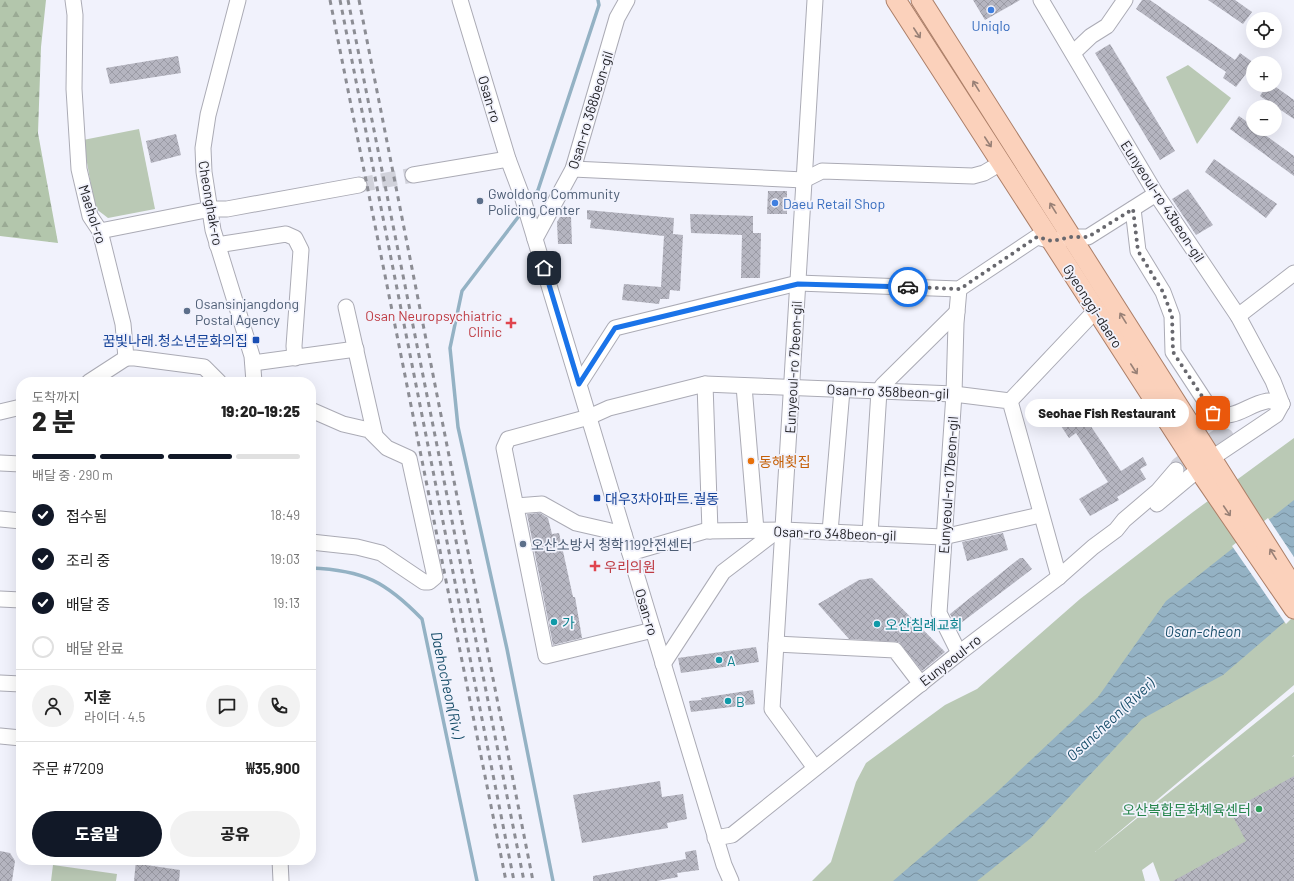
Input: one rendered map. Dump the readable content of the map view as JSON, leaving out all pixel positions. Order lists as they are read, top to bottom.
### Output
{
  "streets": {
    "main road": ["Gyeonggi-daero"],
    "street": [
      "Osan-ro",
      "Osan-ro 368beon-gil",
      "Eunyeoul-ro 43beon-gil",
      "Cheonghak-ro",
      "Maehol-ro",
      "Eunyeoul-ro 7beon-gil",
      "Osan-ro 358beon-gil",
      "Eunyeoul-ro 17beon-gil",
      "Osan-ro 348beon-gil",
      "Eunyeoul-ro"
    ]
  },
  "crossings": [
    ["Osan-ro", "Osan-ro 368beon-gil"],
    ["Osan-ro", "Osan-ro 358beon-gil"],
    ["Osan-ro", "Osan-ro 348beon-gil"],
    ["Osan-ro", "Eunyeoul-ro"],
    ["Eunyeoul-ro 7beon-gil", "Osan-ro 358beon-gil"],
    ["Eunyeoul-ro 7beon-gil", "Osan-ro 348beon-gil"],
    ["Eunyeoul-ro 7beon-gil", "Eunyeoul-ro"],
    ["Osan-ro 358beon-gil", "Eunyeoul-ro 17beon-gil"],
    ["Eunyeoul-ro 17beon-gil", "Osan-ro 348beon-gil"],
    ["Eunyeoul-ro 17beon-gil", "Eunyeoul-ro"]
  ],
  "water": ["Osan-cheon", "Daehocheon(Riv.)", "Osancheon (River)"],
  "places": {
    "other": [
      "Uniqlo",
      "Gwoldong Community Policing Center",
      "Daeu Retail Shop",
      "Osansinjangdong Postal Agency",
      "Seohae Fish Restaurant",
      "동해횟집",
      "오산소방서 청학119안전센터",
      "가",
      "오산침례교회",
      "A",
      "B",
      "오산복합문화체육센터"
    ],
    "health": ["Osan Neuropsychiatric Clinic", "우리의원"],
    "transit": ["꿈빛나래.청소년문화의집", "대우3차아파트.궐동"]
  },
  "page": {
    "map_buttons": ["+", "−"],
    "heading": ["2 분", "도착까지", "19:20–19:25"],
    "panel": [
      "지훈",
      "라이더 · 4.5",
      "주문 #7209",
      "₩35,900"
    ],
    "bubble": "Seohae Fish Restaurant",
    "bar": "배달 중 · 290 m",
    "list": [
      ["접수됨", "18:49"],
      ["조리 중", "19:03"],
      ["배달 중", "19:13"],
      "배달 완료"
    ],
    "buttons": ["도움말", "공유"]
  }
}
